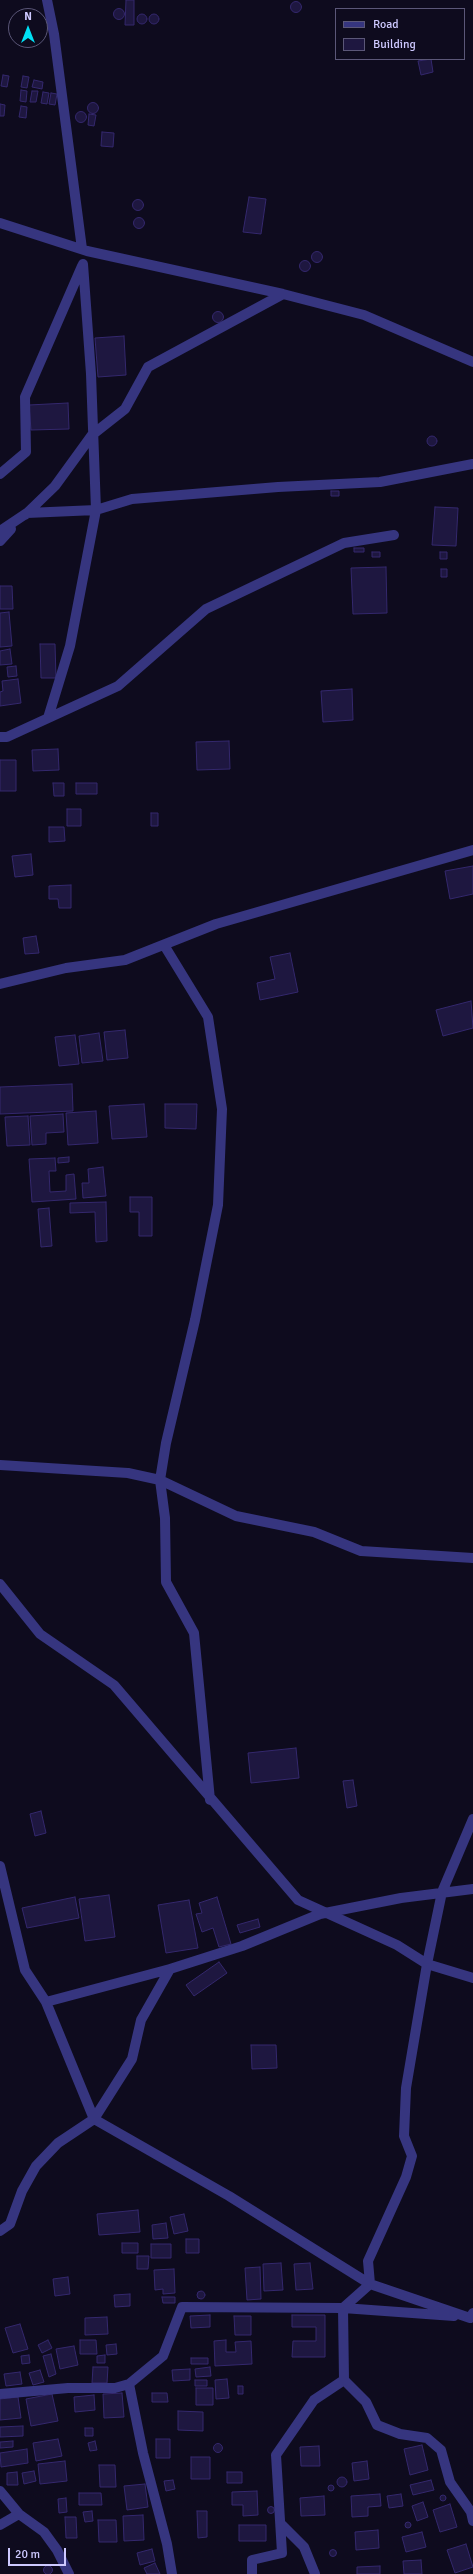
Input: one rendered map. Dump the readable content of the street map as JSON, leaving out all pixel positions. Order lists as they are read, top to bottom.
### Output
{
  "legend": ["Road", "Building"],
  "scale_bar": "20 m",
  "north": "top"
}
